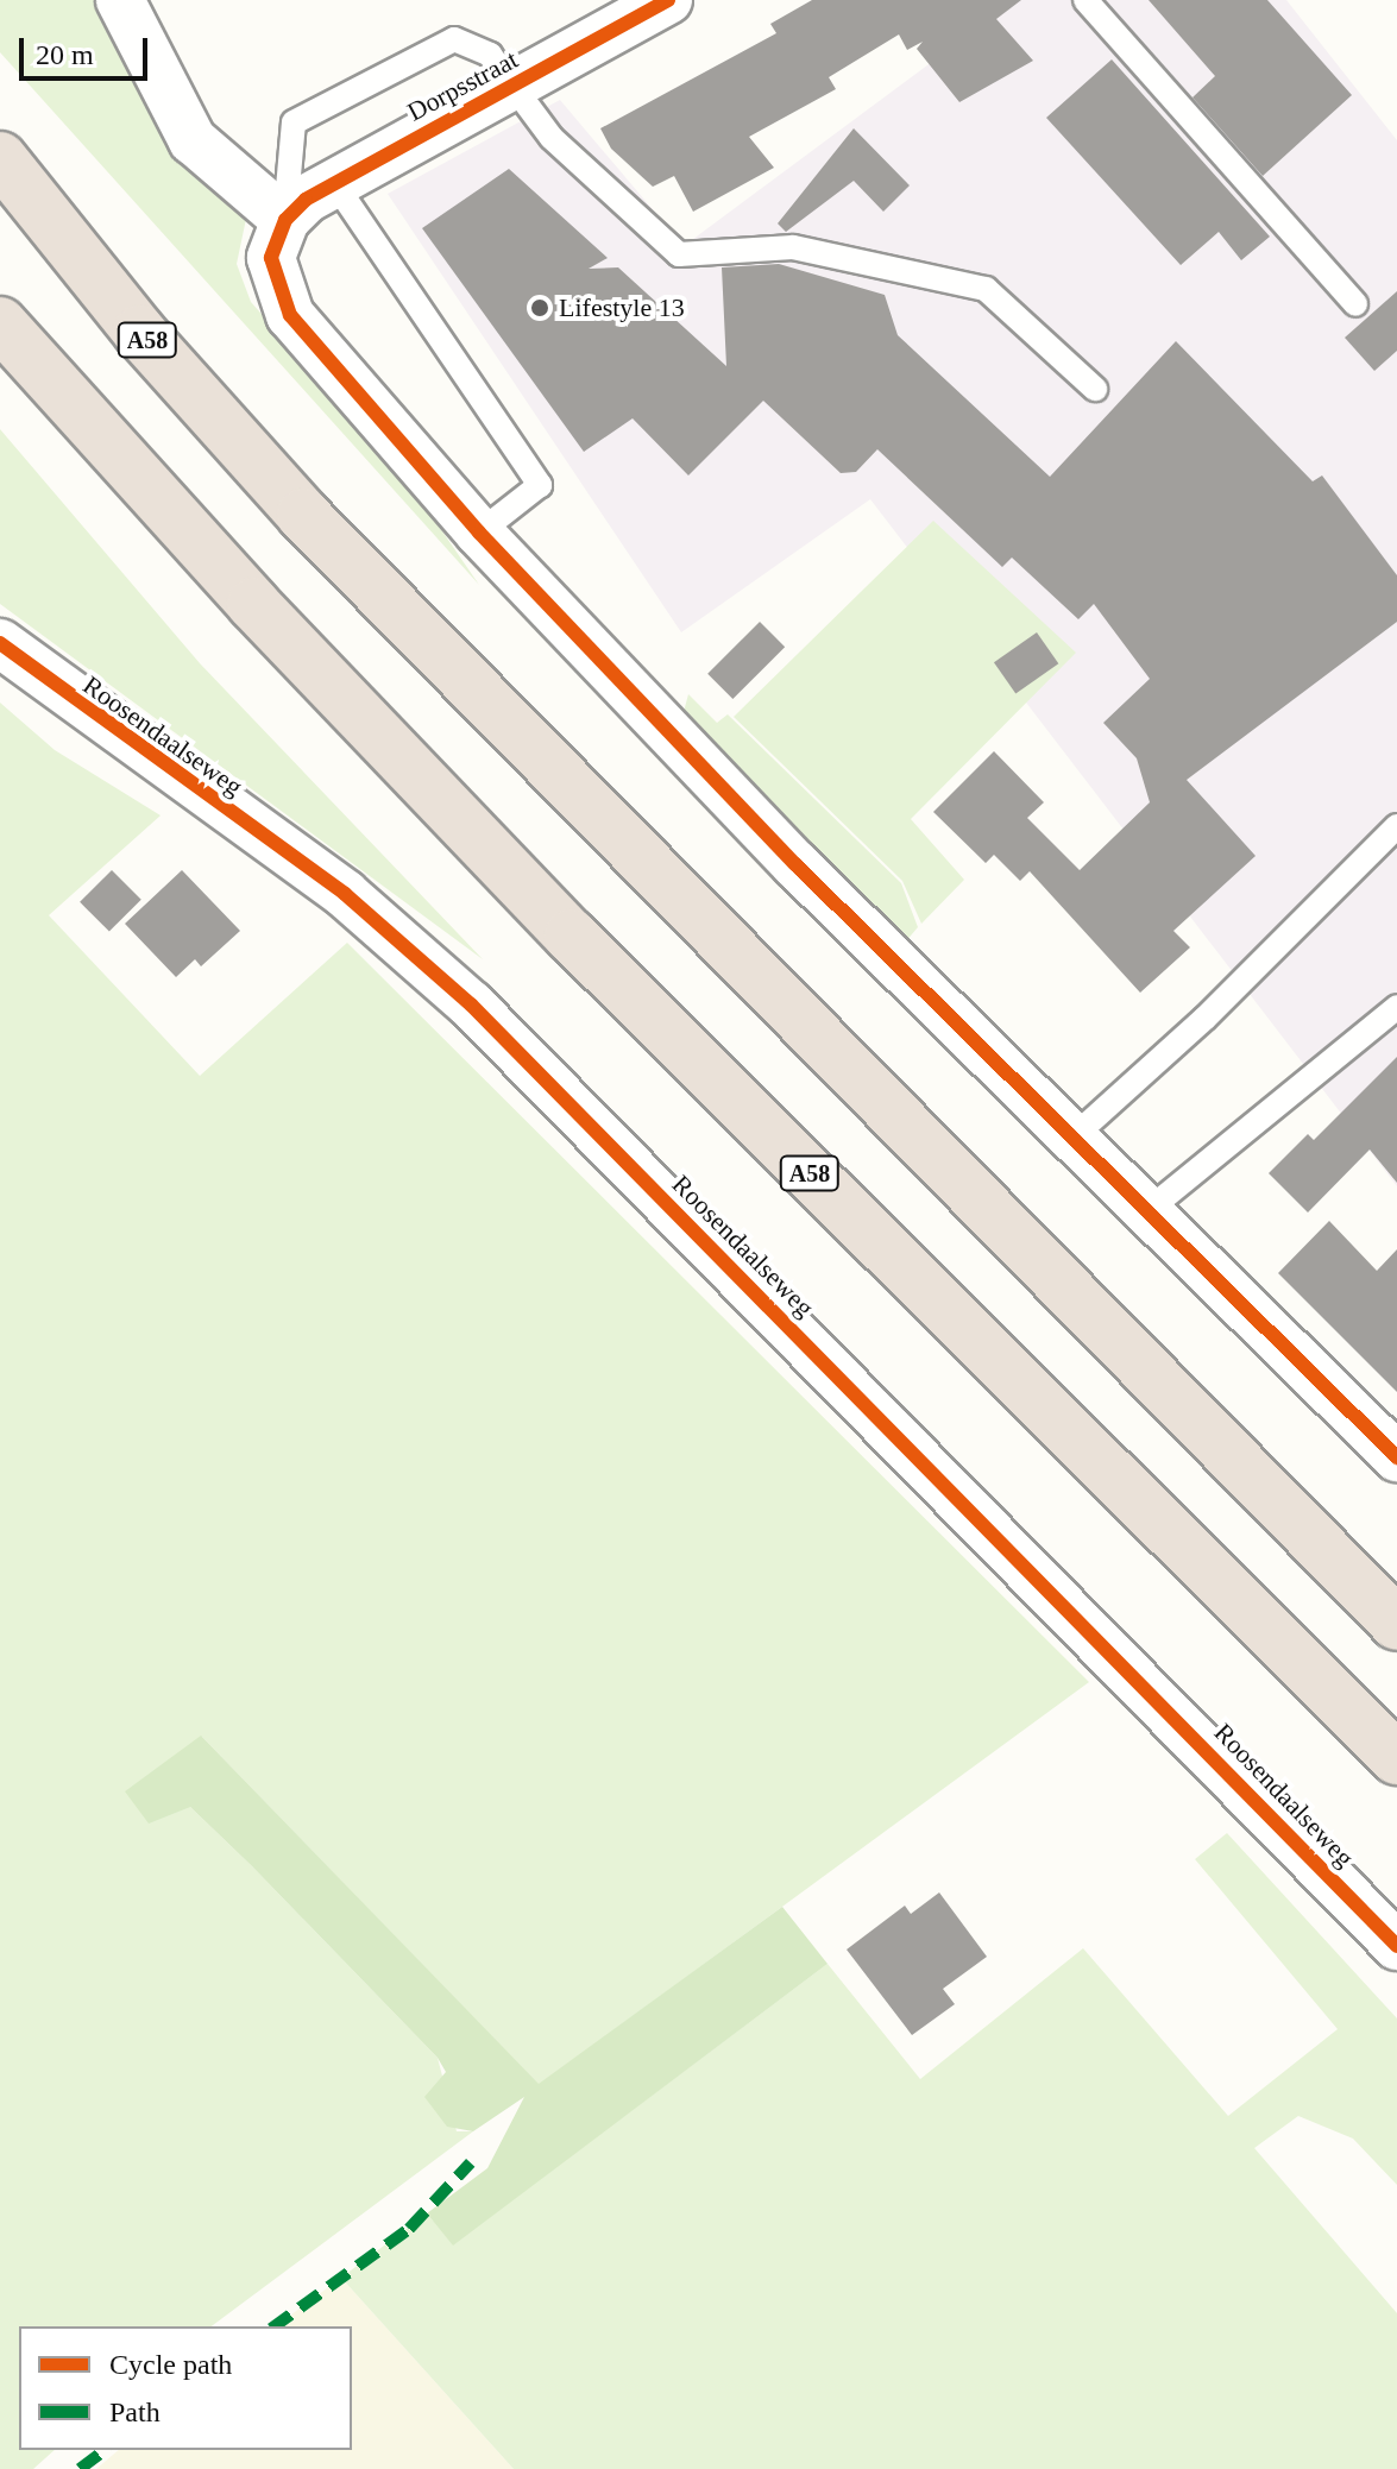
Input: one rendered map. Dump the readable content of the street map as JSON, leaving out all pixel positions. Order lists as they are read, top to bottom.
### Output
{
  "streets": {
    "highway": ["A58"],
    "street": ["Dorpsstraat", "Roosendaalseweg"]
  },
  "places": ["Lifestyle 13"],
  "legend": ["Cycle path", "Path"],
  "scale_bar": "20 m"
}
